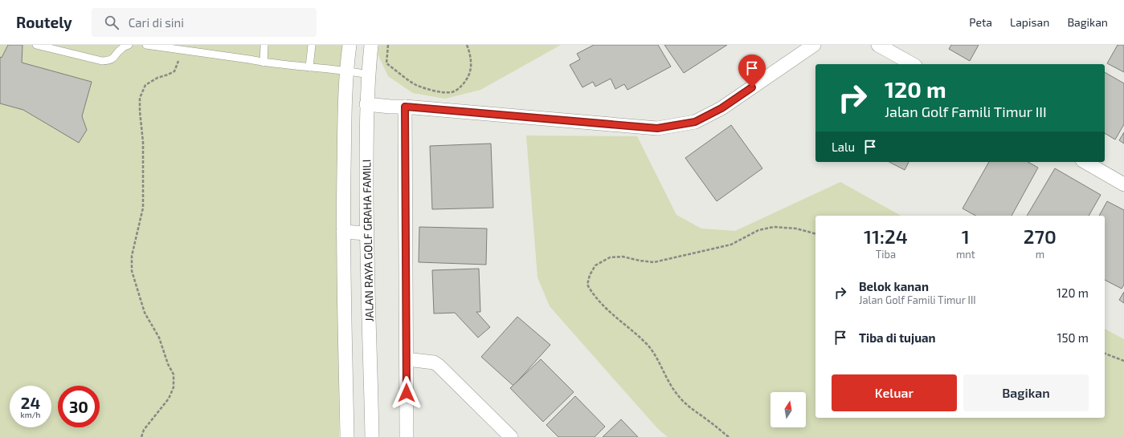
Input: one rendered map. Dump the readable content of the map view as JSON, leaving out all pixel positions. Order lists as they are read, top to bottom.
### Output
{
  "streets": {
    "street": ["JALAN RAYA GOLF GRAHA FAMILI"]
  },
  "north": "top",
  "page": {
    "header": "Routely",
    "search": "Cari di sini",
    "nav": ["Peta", "Lapisan", "Bagikan"],
    "turn": ["120 m", "Jalan Golf Famili Timur III"],
    "then": "Lalu",
    "eta": [
      "11:24",
      "Tiba",
      "1",
      "mnt",
      "270",
      "m"
    ],
    "list": [
      {
        "name": "Belok kanan",
        "note": "Jalan Golf Famili Timur III",
        "value": "120 m"
      },
      {
        "name": "Tiba di tujuan",
        "value": "150 m"
      }
    ],
    "buttons": ["Keluar", "Bagikan"],
    "speed": "24 km/h",
    "limit": "30"
  }
}
